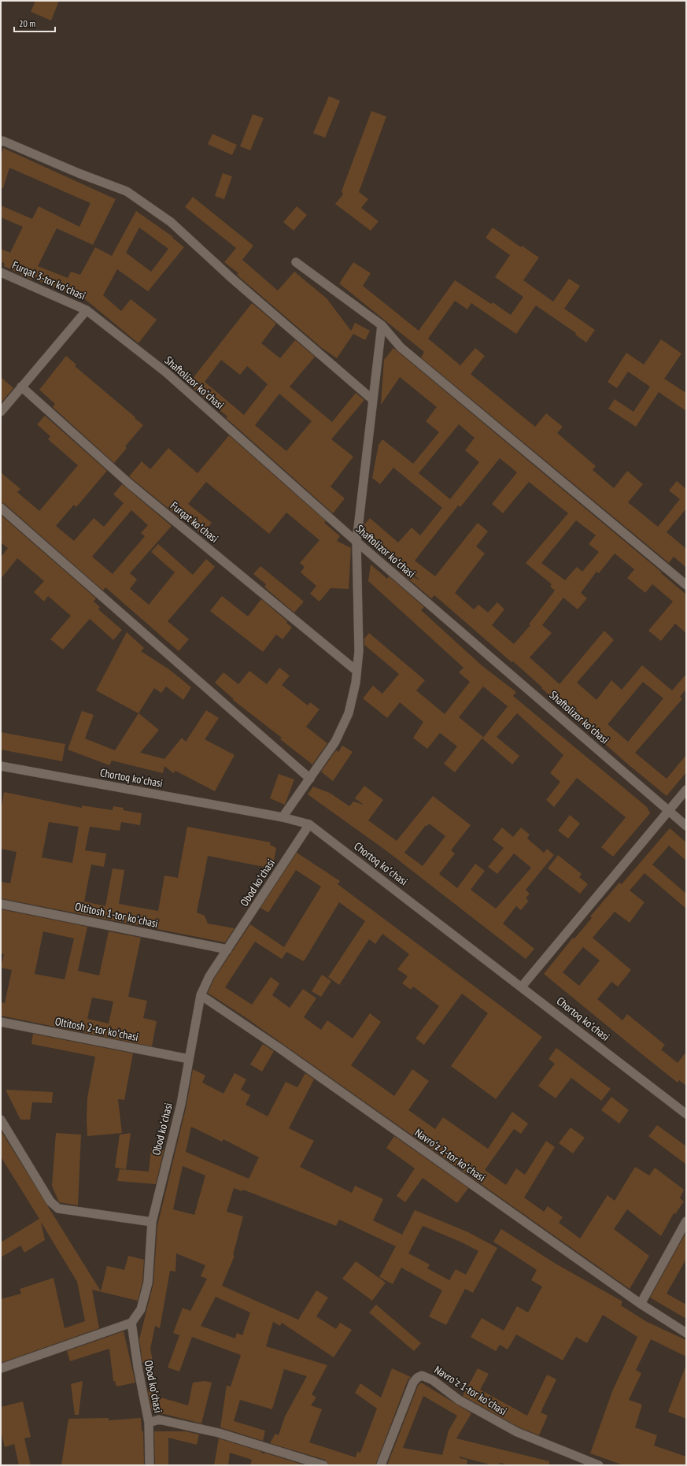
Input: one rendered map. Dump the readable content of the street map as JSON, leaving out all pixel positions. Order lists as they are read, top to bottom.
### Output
{
  "streets": {
    "street": [
      "Furqat 3-tor koʻchasi",
      "Shaftolizor koʻchasi",
      "Furqat koʻchasi",
      "Chortoq koʻchasi",
      "Obod koʻchasi",
      "Oltitosh 1-tor koʻchasi",
      "Oltitosh 2-tor koʻchasi",
      "Navroʻz 2-tor koʻchasi",
      "Navroʻz 1-tor koʻchasi"
    ]
  },
  "crossings": [
    ["Furqat 3-tor koʻchasi", "Shaftolizor koʻchasi"],
    ["Chortoq koʻchasi", "Obod koʻchasi"],
    ["Obod koʻchasi", "Oltitosh 1-tor koʻchasi"],
    ["Obod koʻchasi", "Oltitosh 2-tor koʻchasi"],
    ["Obod koʻchasi", "Navroʻz 2-tor koʻchasi"]
  ],
  "scale_bar": "20 m"
}
